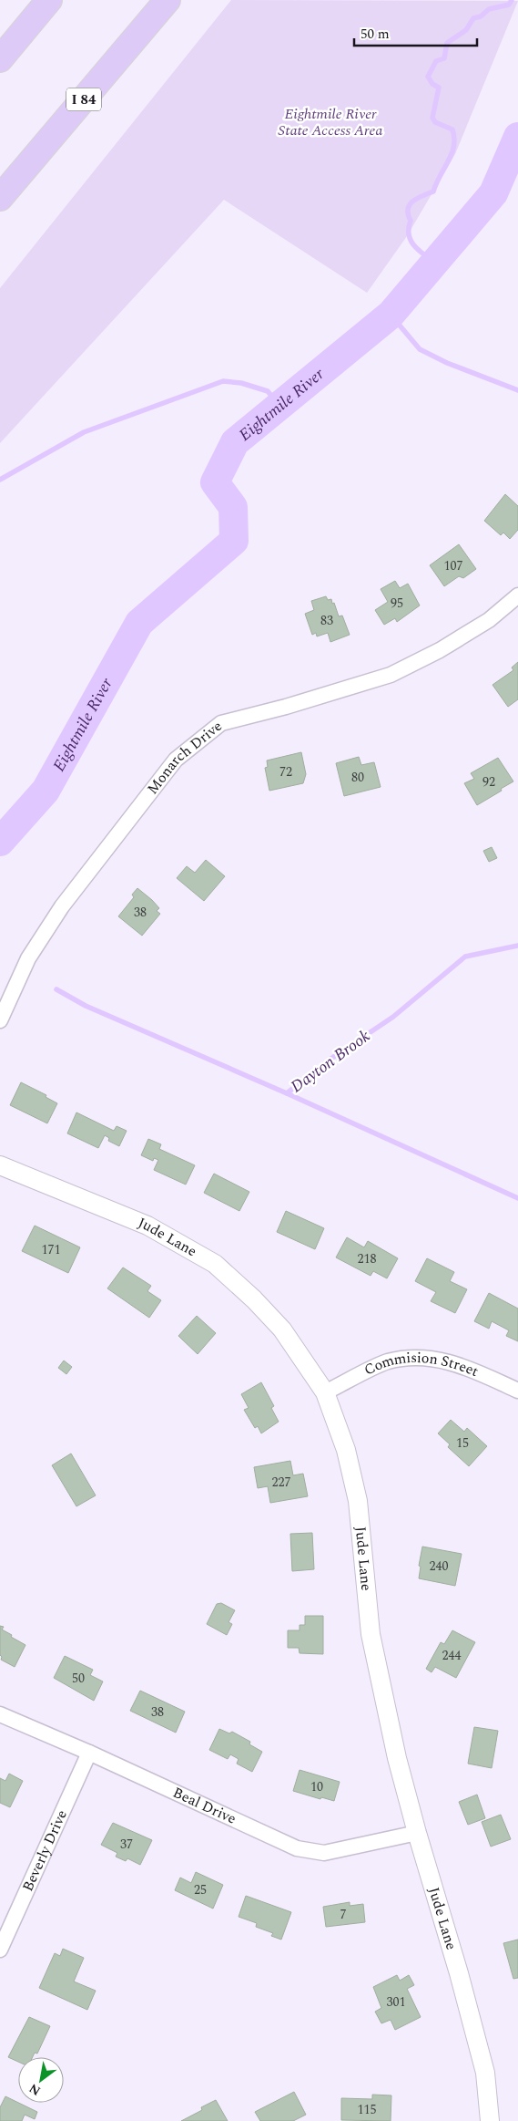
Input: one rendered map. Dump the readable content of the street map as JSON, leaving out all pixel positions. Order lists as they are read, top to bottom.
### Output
{
  "streets": {
    "highway": ["I 84"],
    "street": [
      "Monarch Drive",
      "Jude Lane",
      "Commision Street",
      "Beal Drive",
      "Beverly Drive"
    ]
  },
  "crossings": [
    ["Jude Lane", "Commision Street"],
    ["Jude Lane", "Beal Drive"],
    ["Beal Drive", "Beverly Drive"]
  ],
  "water": ["Eightmile River", "Dayton Brook"],
  "parks": ["Eightmile River State Access Area"],
  "house_numbers": [
    "107",
    "95",
    "83",
    "72",
    "80",
    "92",
    "38",
    "171",
    "218",
    "15",
    "227",
    "240",
    "244",
    "50",
    "38",
    "10",
    "37",
    "25",
    "7",
    "301",
    "115"
  ],
  "scale_bar": "50 m",
  "north": "bottom left"
}
